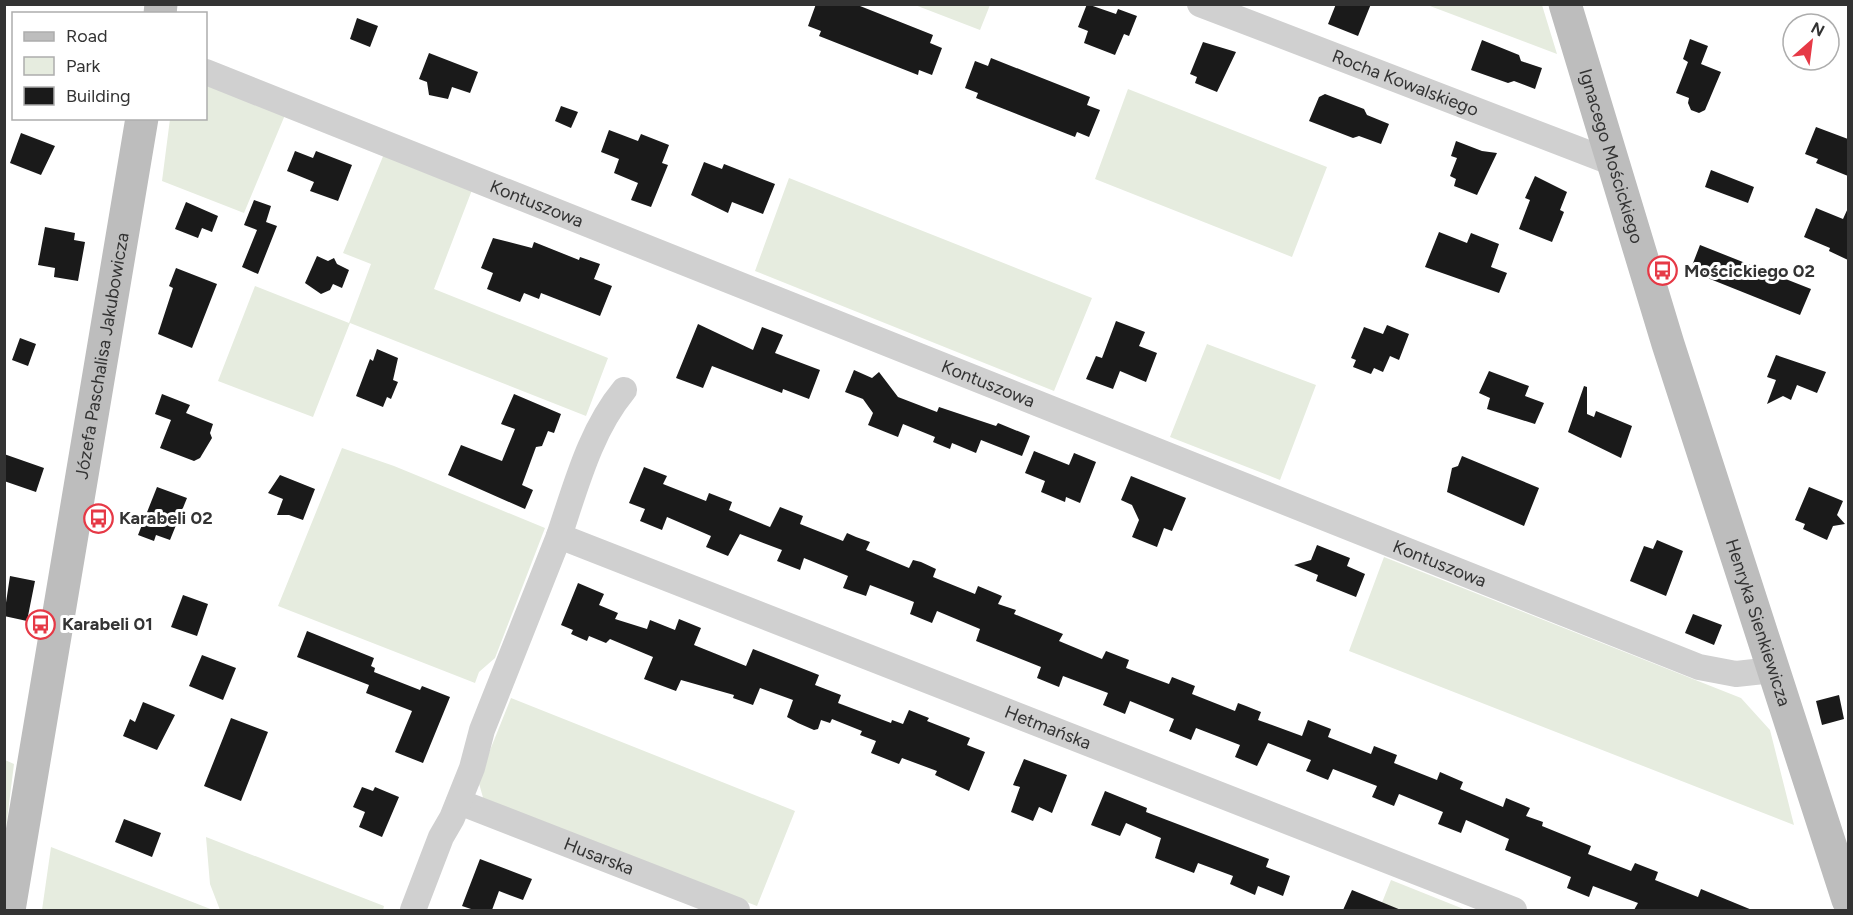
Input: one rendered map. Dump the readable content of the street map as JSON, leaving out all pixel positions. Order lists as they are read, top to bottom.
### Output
{
  "streets": {
    "street": [
      "Rocha Kowalskiego",
      "Ignacego Mościckiego",
      "Kontuszowa",
      "Józefa Paschalisa Jakubowicza",
      "Henryka Sienkiewicza",
      "Hetmańska",
      "Husarska"
    ]
  },
  "crossings": [
    ["Rocha Kowalskiego", "Ignacego Mościckiego"],
    ["Ignacego Mościckiego", "Henryka Sienkiewicza"],
    ["Kontuszowa", "Henryka Sienkiewicza"]
  ],
  "places": {
    "bus stop": ["Mościckiego 02", "Karabeli 02", "Karabeli 01"]
  },
  "legend": ["Road", "Park", "Building"],
  "north": "top right"
}
